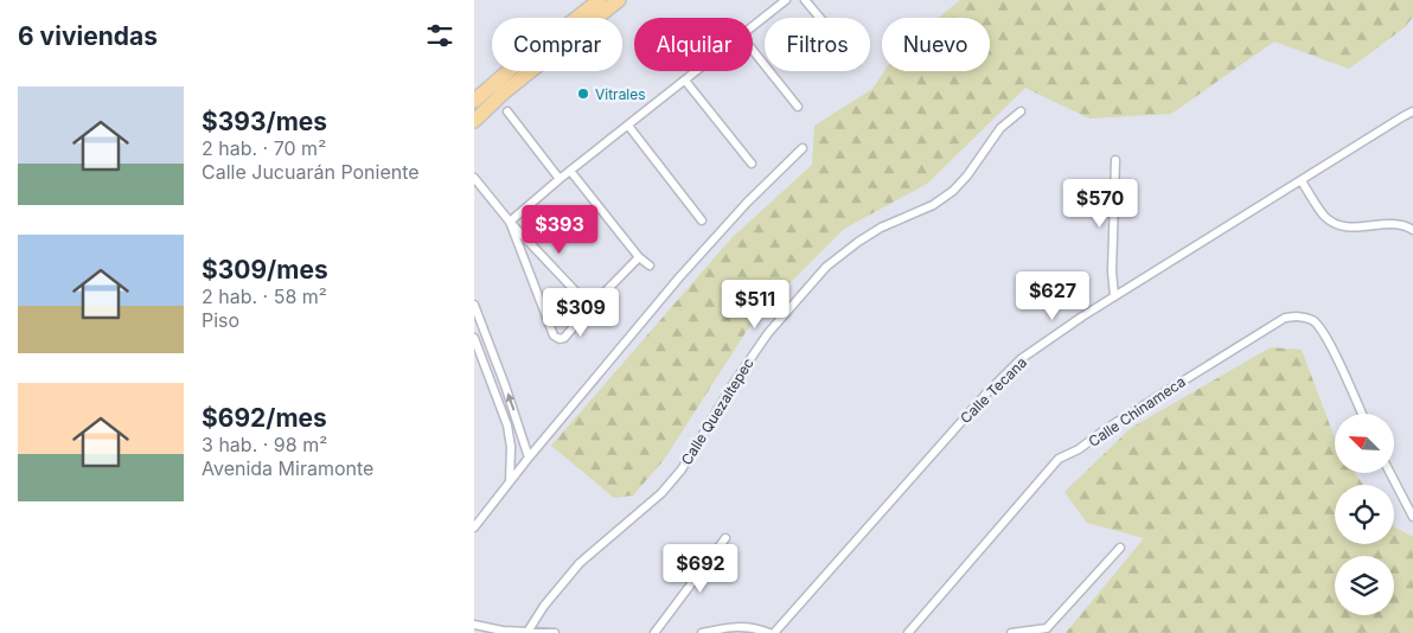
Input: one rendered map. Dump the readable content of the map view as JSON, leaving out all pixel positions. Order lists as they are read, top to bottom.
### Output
{
  "streets": {
    "street": ["Calle Tecana", "Calle Quezaltepec", "Calle Chinameca"]
  },
  "places": ["Vitrales"],
  "north": "top left",
  "page": {
    "heading": "6 viviendas",
    "chip": [
      "Comprar",
      "Alquilar",
      "Filtros",
      "Nuevo"
    ],
    "list": [
      {
        "name": "$393/mes",
        "note": "2 hab. · 70 m² · Calle Jucuarán Poniente"
      },
      {
        "name": "$309/mes",
        "note": "2 hab. · 58 m² · Piso"
      },
      {
        "name": "$692/mes",
        "note": "3 hab. · 98 m² · Avenida Miramonte"
      }
    ],
    "price": [
      "$570",
      "$393",
      "$627",
      "$511",
      "$309",
      "$692"
    ]
  }
}
